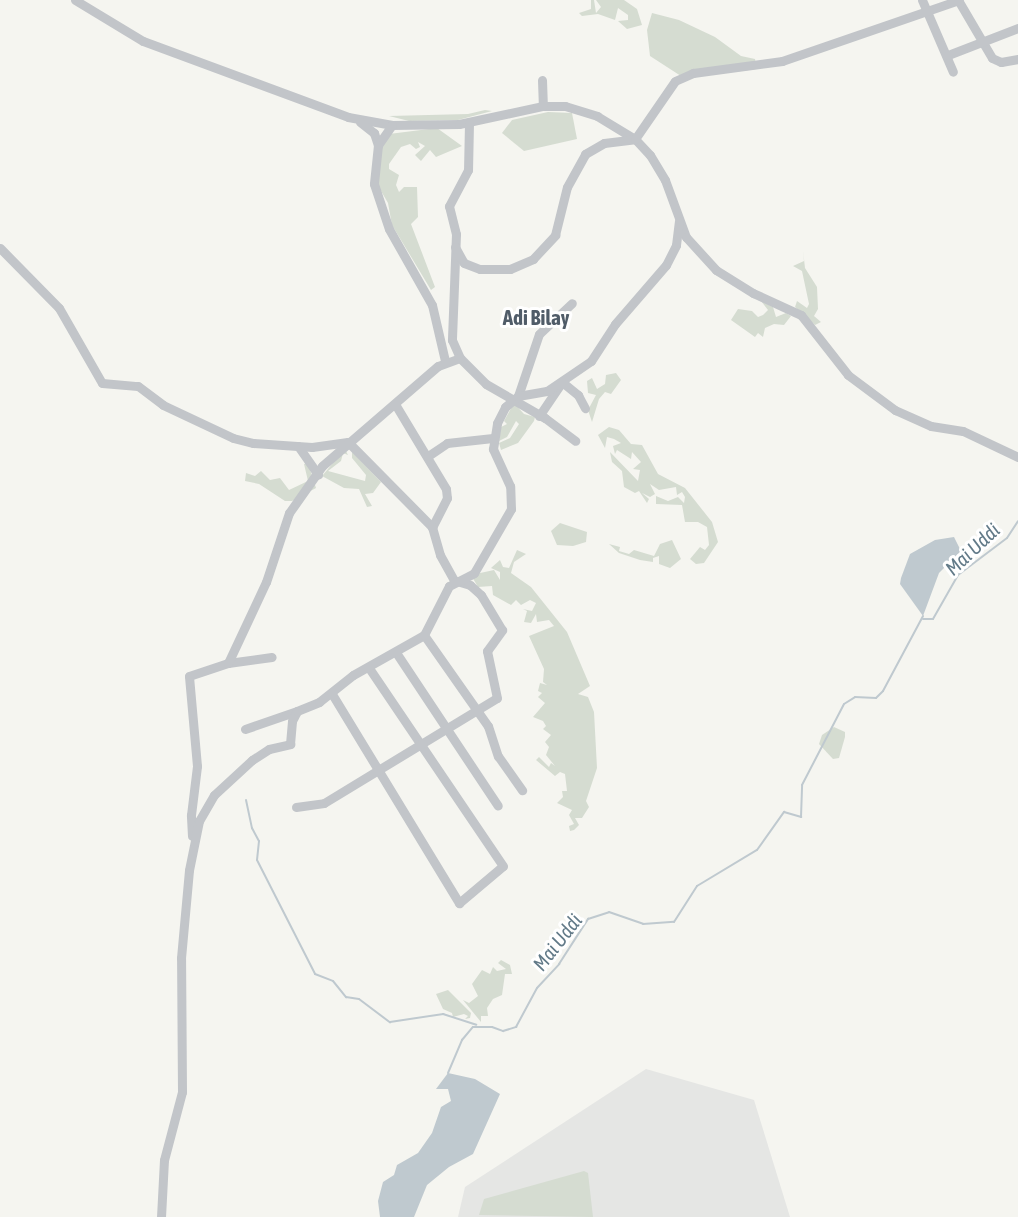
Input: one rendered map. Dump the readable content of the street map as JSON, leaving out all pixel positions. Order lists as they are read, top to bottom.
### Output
{
  "districts": ["Adi Bilay"],
  "water": ["Mai Uddi"]
}
